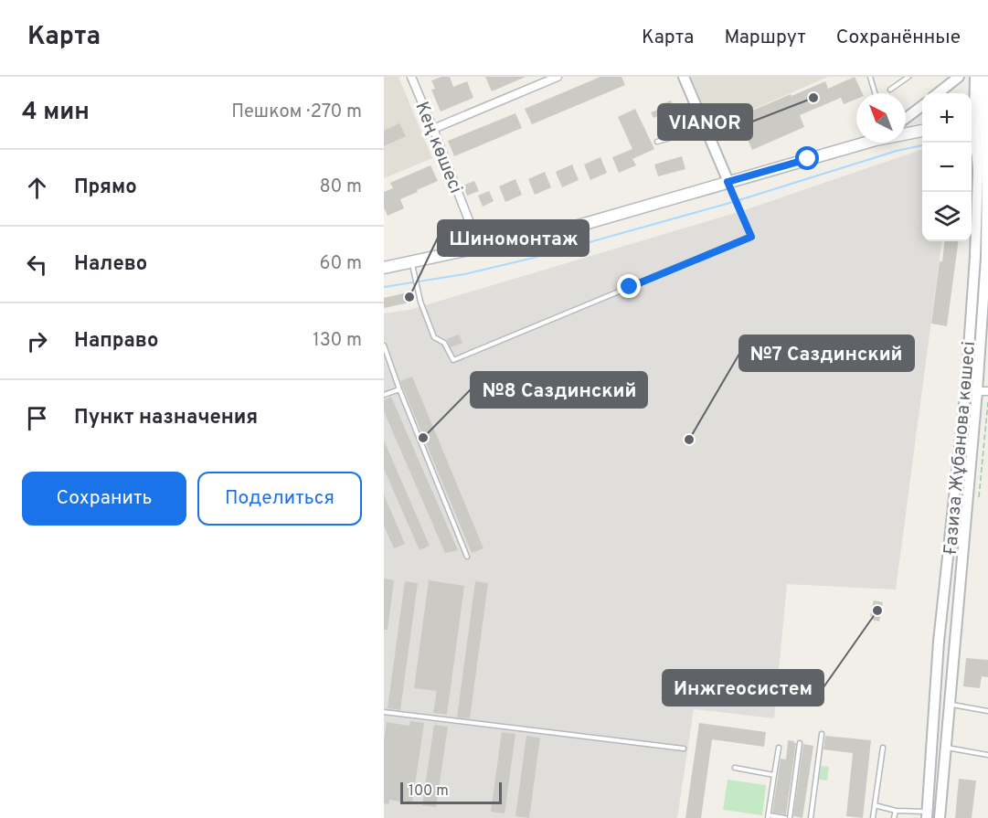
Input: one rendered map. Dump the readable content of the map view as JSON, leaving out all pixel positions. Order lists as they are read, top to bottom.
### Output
{
  "streets": {
    "street": ["Кең көшесі", "Ғазиза Жұбанова көшесі"]
  },
  "places": [
    "VIANOR",
    "Шиномонтаж",
    "№8 Саздинский",
    "№7 Саздинский",
    "Инжгеосистем"
  ],
  "scale_bar": "100 m",
  "north": "top left",
  "page": {
    "header": "Карта",
    "nav": ["Карта", "Маршрут", "Сохранённые"],
    "heading": ["4 мин", "Пешком · 270 m"],
    "map_buttons": ["+", "−"],
    "list": [
      ["Прямо", "80 m"],
      ["Налево", "60 m"],
      ["Направо", "130 m"],
      "Пункт назначения"
    ],
    "buttons": ["Сохранить", "Поделиться"],
    "scale": "100 m"
  }
}
